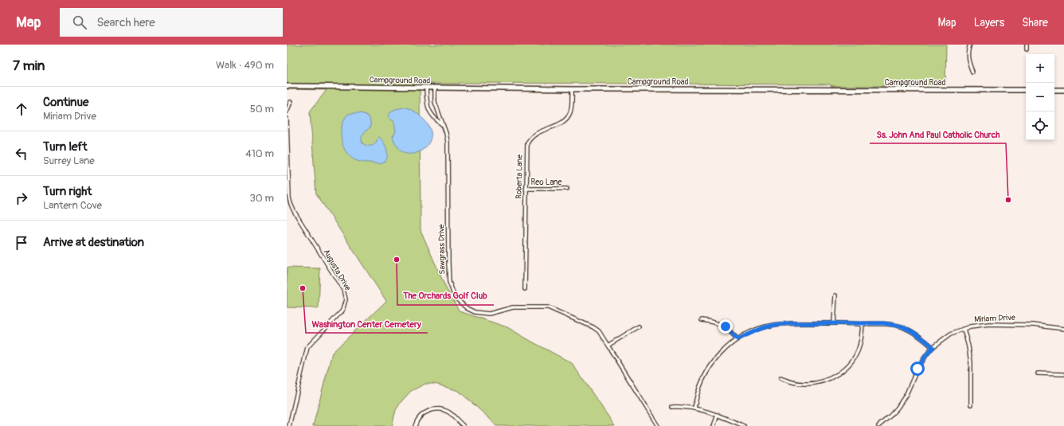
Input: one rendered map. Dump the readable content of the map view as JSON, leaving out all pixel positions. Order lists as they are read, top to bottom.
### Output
{
  "streets": {
    "street": [
      "Campground Road",
      "Roberta Lane",
      "Reo Lane",
      "Sawgrass Drive",
      "Augusta Drive",
      "Miriam Drive"
    ]
  },
  "crossings": [
    ["Campground Road", "Roberta Lane"],
    ["Campground Road", "Sawgrass Drive"],
    ["Roberta Lane", "Reo Lane"]
  ],
  "places": ["Ss. John And Paul Catholic Church", "The Orchards Golf Club", "Washington Center Cemetery"],
  "page": {
    "header": "Map",
    "search": "Search here",
    "nav": ["Map", "Layers", "Share"],
    "heading": ["7 min", "Walk · 490 m"],
    "map_buttons": ["+", "−"],
    "list": [
      ["Continue", "Miriam Drive", "50 m"],
      ["Turn left", "Surrey Lane", "410 m"],
      ["Turn right", "Lantern Cove", "30 m"],
      "Arrive at destination"
    ]
  }
}
